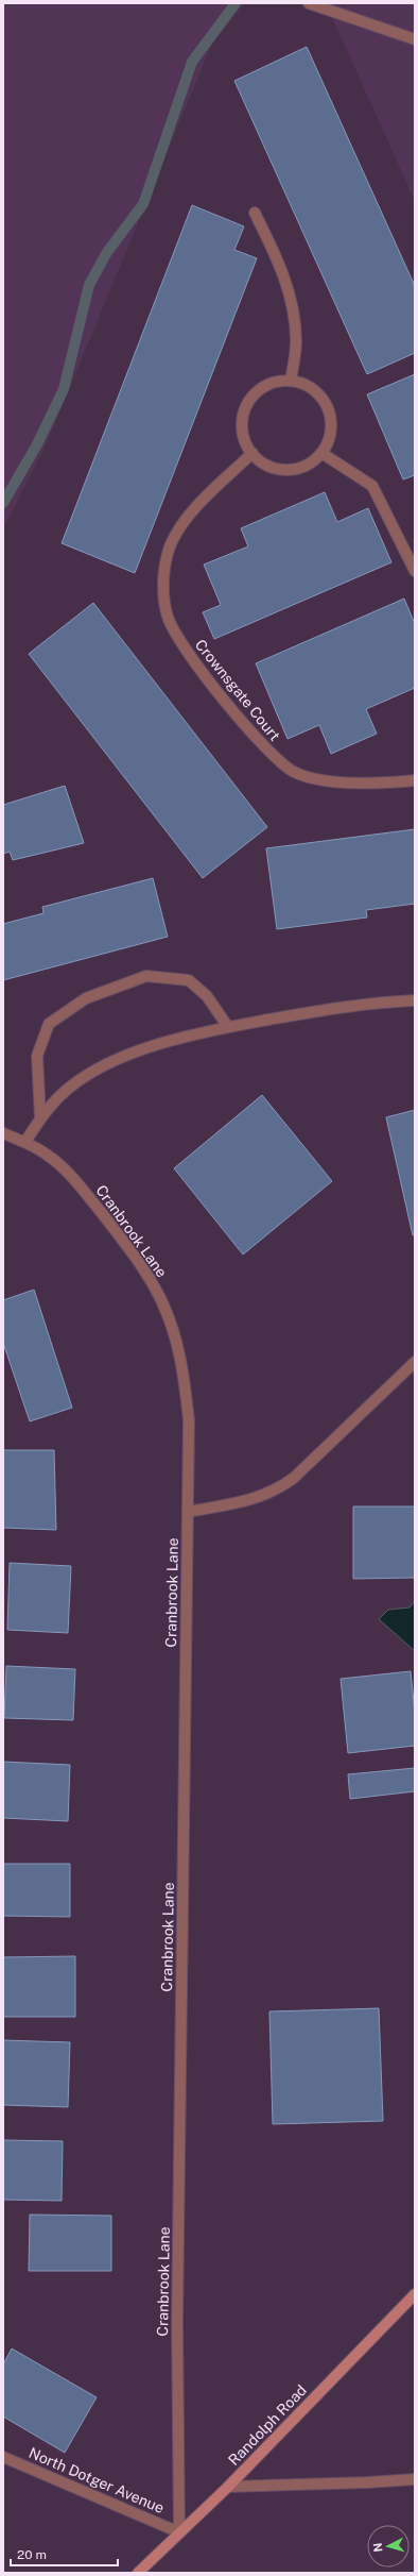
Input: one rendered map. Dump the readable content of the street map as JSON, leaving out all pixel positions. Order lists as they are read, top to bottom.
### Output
{
  "streets": {
    "main road": ["Randolph Road"],
    "street": ["Crownsgate Court", "Cranbrook Lane", "North Dotger Avenue"]
  },
  "crossings": [
    ["Cranbrook Lane", "Randolph Road"],
    ["Cranbrook Lane", "North Dotger Avenue"],
    ["Randolph Road", "North Dotger Avenue"]
  ],
  "scale_bar": "20 m",
  "north": "left"
}
